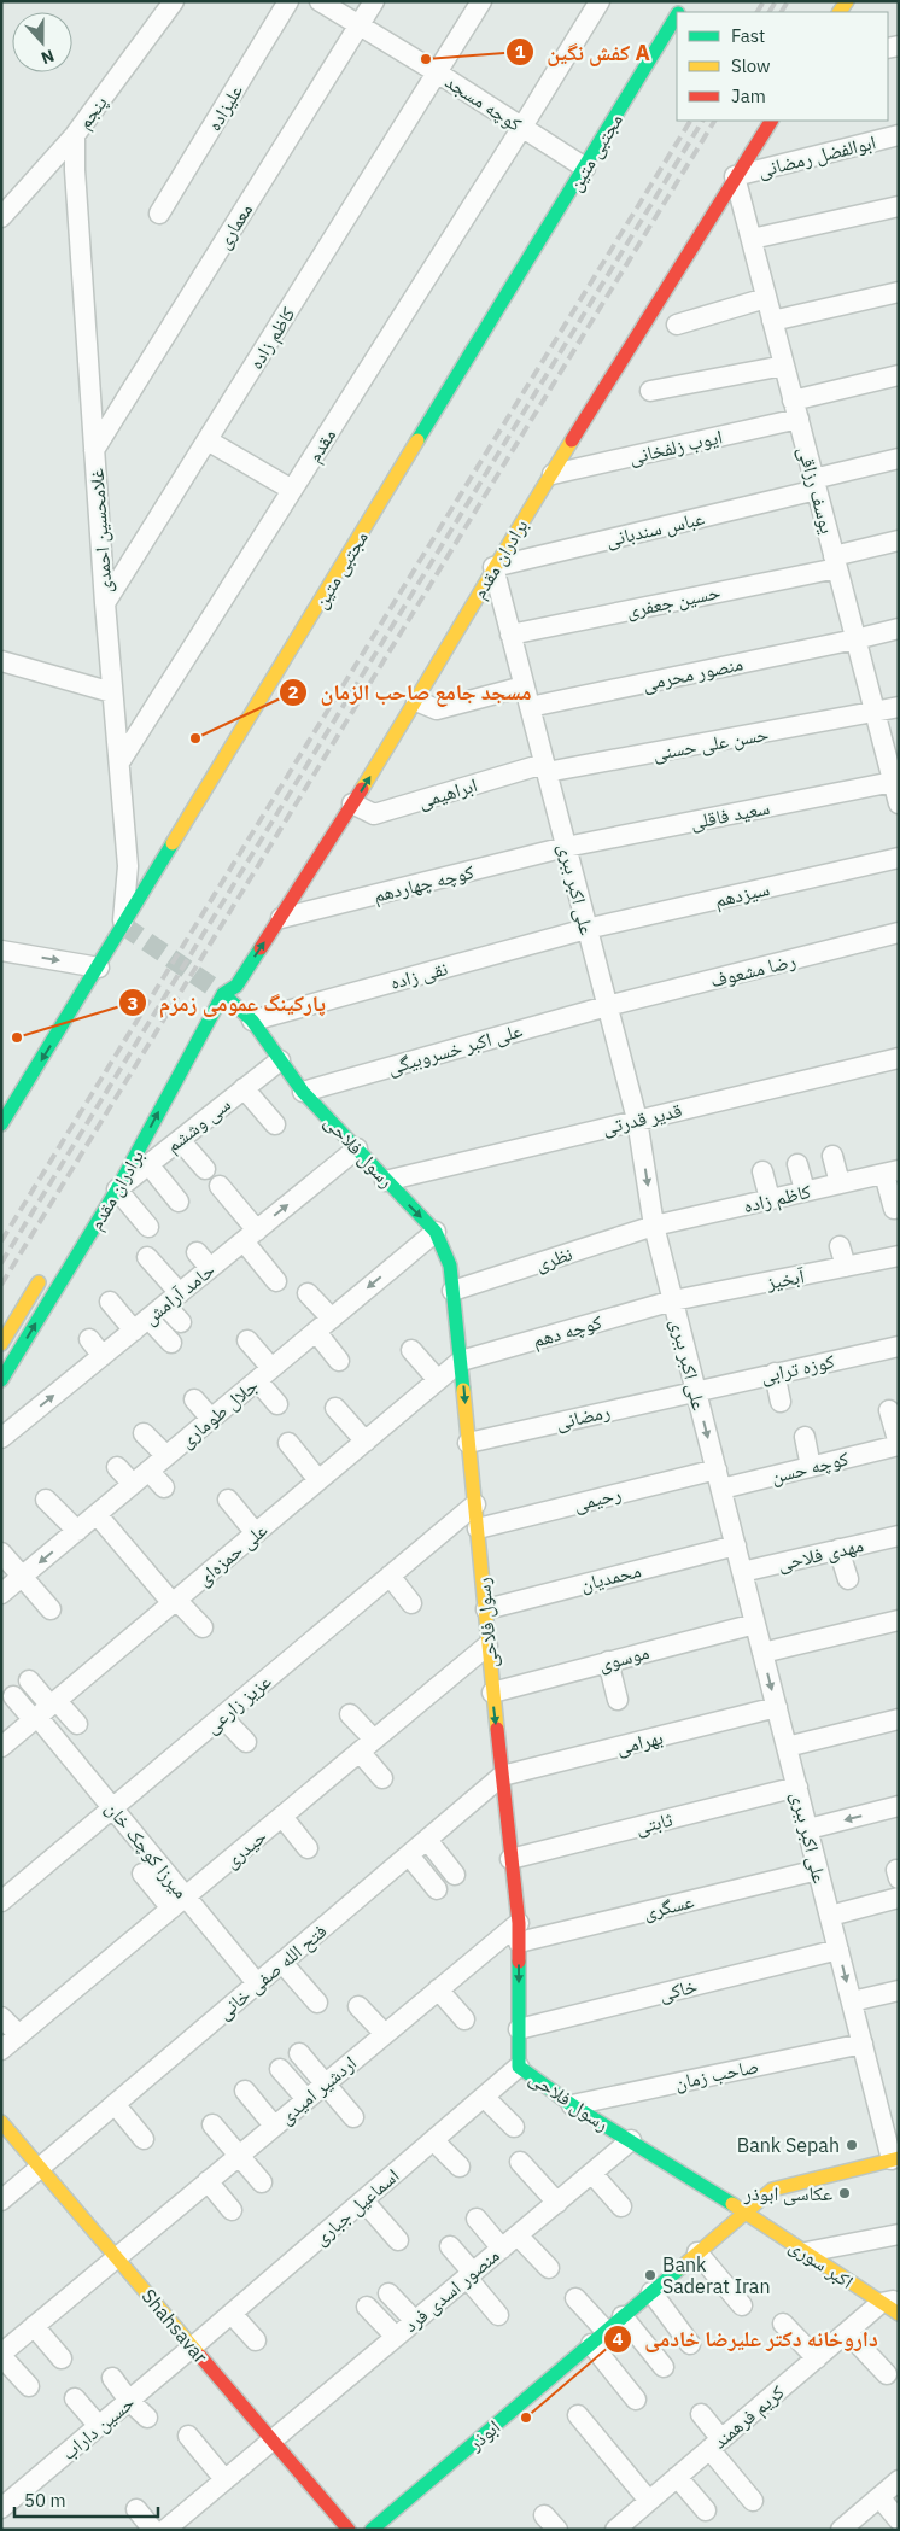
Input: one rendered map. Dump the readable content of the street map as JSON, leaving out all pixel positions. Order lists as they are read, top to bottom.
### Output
{
  "streets": {
    "main road": [
      "مجتبی متین",
      "برادران مقدم",
      "رسول فلاحی",
      "اکبر سوری",
      "Shahsavar",
      "ابوذر"
    ],
    "street": [
      "کوچه مسجد",
      "علیزاده",
      "پنجم",
      "ابوالفضل رمضانی",
      "معماری",
      "کاظم زاده",
      "مقدم",
      "ایوب زلفخانی",
      "یوسف رزاقی",
      "عباس سندبانی",
      "غلامحسین احمدی",
      "حسین جعفری",
      "منصور محرمی",
      "حسن علی حسنی",
      "ابراهیمی",
      "سعید فاقلی",
      "کوچه چهاردهم",
      "علی اکبر ببری",
      "سیزدهم",
      "رضا مشعوف",
      "نقی زاده",
      "علی اکبر خسروبیگی",
      "قدیر قدرتی",
      "سی وششم",
      "نظری",
      "آبخیز",
      "حامد آرامش",
      "کوچه دهم",
      "کوزه ترابی",
      "جلال طوماری",
      "رمضانی",
      "کوچه حسن",
      "رحیمی",
      "علی حمزه‌ای",
      "مهدی فلاحی",
      "محمدیان",
      "موسوی",
      "عزیز زارعی",
      "بهرامی",
      "ثابتی",
      "حیدری",
      "میرزا کوچک خان",
      "عسگری",
      "فتح الله صفی خانی",
      "خاکی",
      "صاحب زمان",
      "اردشیر امیدی",
      "اسماعیل جباری",
      "منصور اسدی فرد",
      "کریم فرهمند",
      "حسین داراب"
    ]
  },
  "crossings": [
    ["کوچه مسجد", "مجتبی متین"],
    ["کوچه مسجد", "معماری"],
    ["کوچه مسجد", "کاظم زاده"],
    ["کوچه مسجد", "مقدم"],
    ["پنجم", "غلامحسین احمدی"],
    ["مجتبی متین", "غلامحسین احمدی"],
    ["ابوالفضل رمضانی", "یوسف رزاقی"],
    ["ابوالفضل رمضانی", "برادران مقدم"],
    ["معماری", "غلامحسین احمدی"],
    ["کاظم زاده", "غلامحسین احمدی"],
    ["کاظم زاده", "علی اکبر ببری"],
    ["کاظم زاده", "نظری"],
    ["مقدم", "غلامحسین احمدی"],
    ["ایوب زلفخانی", "یوسف رزاقی"],
    ["ایوب زلفخانی", "برادران مقدم"],
    ["یوسف رزاقی", "عباس سندبانی"],
    ["یوسف رزاقی", "برادران مقدم"],
    ["یوسف رزاقی", "حسین جعفری"],
    ["یوسف رزاقی", "منصور محرمی"],
    ["یوسف رزاقی", "حسن علی حسنی"],
    ["یوسف رزاقی", "سعید فاقلی"],
    ["عباس سندبانی", "برادران مقدم"],
    ["عباس سندبانی", "علی اکبر ببری"],
    ["برادران مقدم", "ابراهیمی"],
    ["برادران مقدم", "کوچه چهاردهم"],
    ["برادران مقدم", "علی اکبر ببری"],
    ["برادران مقدم", "سی وششم"],
    ["برادران مقدم", "رسول فلاحی"],
    ["حسین جعفری", "علی اکبر ببری"],
    ["منصور محرمی", "علی اکبر ببری"],
    ["حسن علی حسنی", "ابراهیمی"],
    ["حسن علی حسنی", "علی اکبر ببری"],
    ["ابراهیمی", "علی اکبر ببری"],
    ["سعید فاقلی", "کوچه چهاردهم"],
    ["سعید فاقلی", "علی اکبر ببری"],
    ["کوچه چهاردهم", "علی اکبر ببری"],
    ["علی اکبر ببری", "سیزدهم"],
    ["علی اکبر ببری", "رضا مشعوف"],
    ["علی اکبر ببری", "نقی زاده"],
    ["علی اکبر ببری", "علی اکبر خسروبیگی"],
    ["علی اکبر ببری", "قدیر قدرتی"],
    ["علی اکبر ببری", "نظری"],
    ["علی اکبر ببری", "آبخیز"],
    ["علی اکبر ببری", "کوچه دهم"],
    ["علی اکبر ببری", "کوزه ترابی"],
    ["علی اکبر ببری", "رمضانی"],
    ["علی اکبر ببری", "کوچه حسن"],
    ["علی اکبر ببری", "رحیمی"],
    ["علی اکبر ببری", "مهدی فلاحی"],
    ["علی اکبر ببری", "محمدیان"],
    ["علی اکبر ببری", "موسوی"],
    ["علی اکبر ببری", "بهرامی"],
    ["علی اکبر ببری", "ثابتی"],
    ["علی اکبر ببری", "عسگری"],
    ["علی اکبر ببری", "خاکی"],
    ["علی اکبر ببری", "صاحب زمان"],
    ["علی اکبر ببری", "ابوذر"],
    ["سیزدهم", "نقی زاده"],
    ["رضا مشعوف", "علی اکبر خسروبیگی"],
    ["نقی زاده", "رسول فلاحی"],
    ["علی اکبر خسروبیگی", "رسول فلاحی"],
    ["قدیر قدرتی", "رسول فلاحی"],
    ["سی وششم", "رسول فلاحی"],
    ["رسول فلاحی", "نظری"],
    ["رسول فلاحی", "حامد آرامش"],
    ["رسول فلاحی", "کوچه دهم"],
    ["رسول فلاحی", "جلال طوماری"],
    ["رسول فلاحی", "رمضانی"],
    ["رسول فلاحی", "رحیمی"],
    ["رسول فلاحی", "علی حمزه‌ای"],
    ["رسول فلاحی", "محمدیان"],
    ["رسول فلاحی", "موسوی"],
    ["رسول فلاحی", "عزیز زارعی"],
    ["رسول فلاحی", "بهرامی"],
    ["رسول فلاحی", "ثابتی"],
    ["رسول فلاحی", "حیدری"],
    ["رسول فلاحی", "عسگری"],
    ["رسول فلاحی", "فتح الله صفی خانی"],
    ["رسول فلاحی", "خاکی"],
    ["رسول فلاحی", "صاحب زمان"],
    ["رسول فلاحی", "اردشیر امیدی"],
    ["رسول فلاحی", "اسماعیل جباری"],
    ["رسول فلاحی", "اکبر سوری"],
    ["رسول فلاحی", "منصور اسدی فرد"],
    ["رسول فلاحی", "ابوذر"],
    ["آبخیز", "کوچه دهم"],
    ["کوچه دهم", "علی حمزه‌ای"],
    ["کوزه ترابی", "رمضانی"],
    ["کوچه حسن", "رحیمی"],
    ["علی حمزه‌ای", "میرزا کوچک خان"],
    ["عزیز زارعی", "میرزا کوچک خان"],
    ["بهرامی", "فتح الله صفی خانی"],
    ["حیدری", "میرزا کوچک خان"],
    ["میرزا کوچک خان", "فتح الله صفی خانی"],
    ["عسگری", "اردشیر امیدی"],
    ["فتح الله صفی خانی", "Shahsavar"],
    ["اردشیر امیدی", "Shahsavar"],
    ["اسماعیل جباری", "Shahsavar"],
    ["اسماعیل جباری", "حسین داراب"],
    ["اکبر سوری", "کریم فرهمند"],
    ["اکبر سوری", "ابوذر"],
    ["منصور اسدی فرد", "Shahsavar"],
    ["Shahsavar", "حسین داراب"]
  ],
  "one_way": ["حامد آرامش", "جلال طوماری"],
  "places": [
    "کفش نگین A",
    "مسجد جامع صاحب الزمان",
    "پارکینگ عمومی زمزم",
    "Bank Sepah",
    "عکاسی ابوذر",
    "Bank Saderat Iran",
    "داروخانه دکتر علیرضا خادمی"
  ],
  "legend": ["Fast", "Slow", "Jam"],
  "scale_bar": "50 m",
  "north": "bottom"
}
